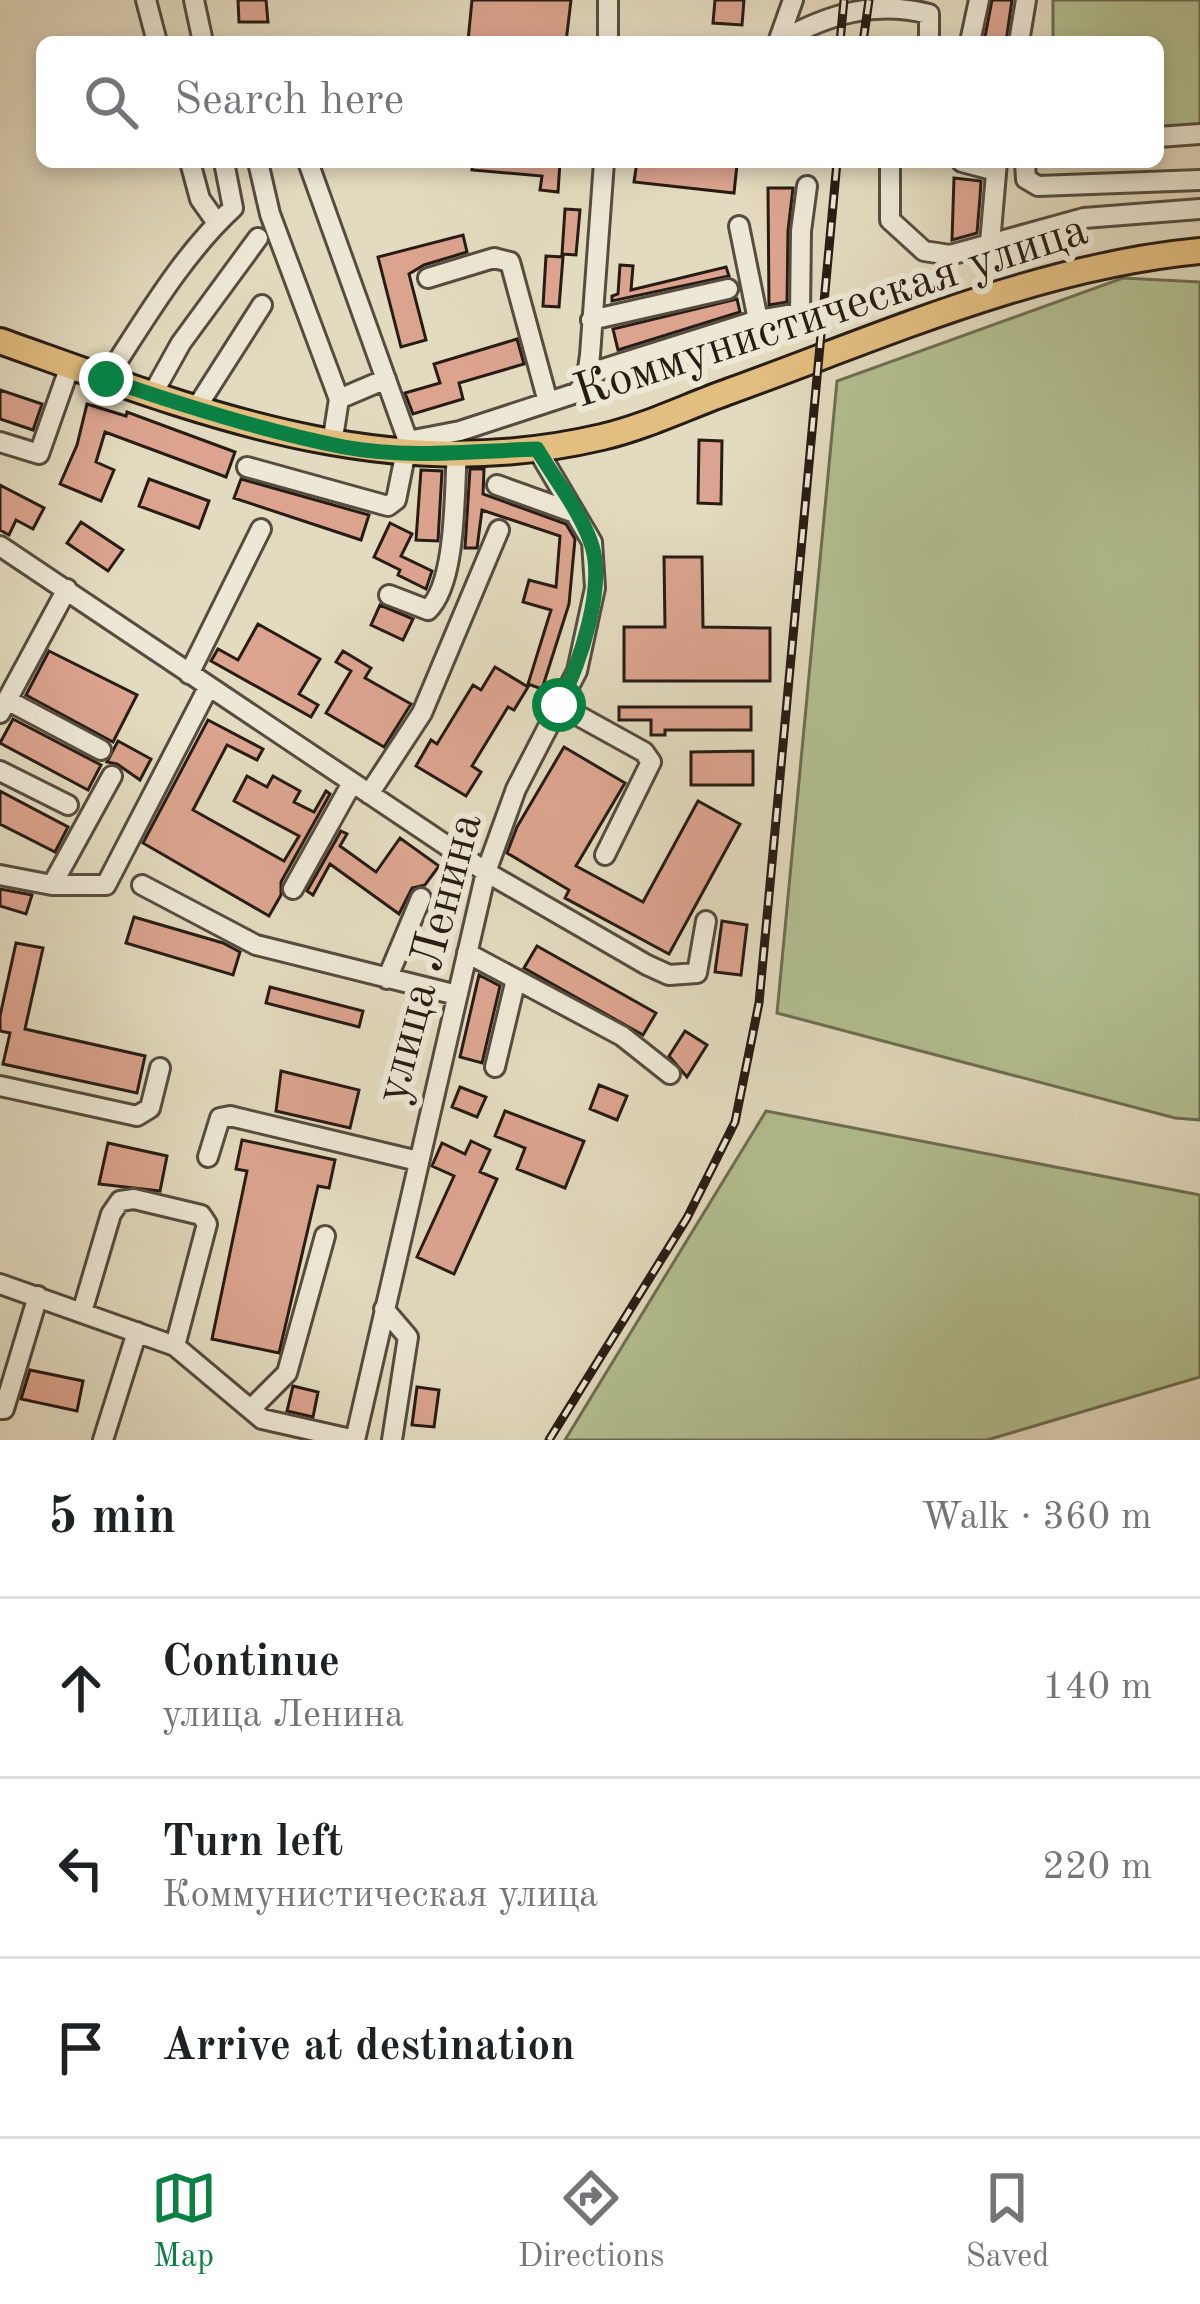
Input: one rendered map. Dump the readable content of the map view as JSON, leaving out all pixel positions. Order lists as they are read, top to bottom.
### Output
{
  "streets": {
    "main road": ["Коммунистическая улица"],
    "street": ["улица Ленина"]
  },
  "crossings": [
    ["Коммунистическая улица", "улица Ленина"]
  ],
  "page": {
    "search": "Search here",
    "heading": ["5 min", "Walk · 360 m"],
    "list": [
      ["Continue", "улица Ленина", "140 m"],
      ["Turn left", "Коммунистическая улица", "220 m"],
      "Arrive at destination"
    ],
    "nav": ["Map", "Directions", "Saved"]
  }
}
